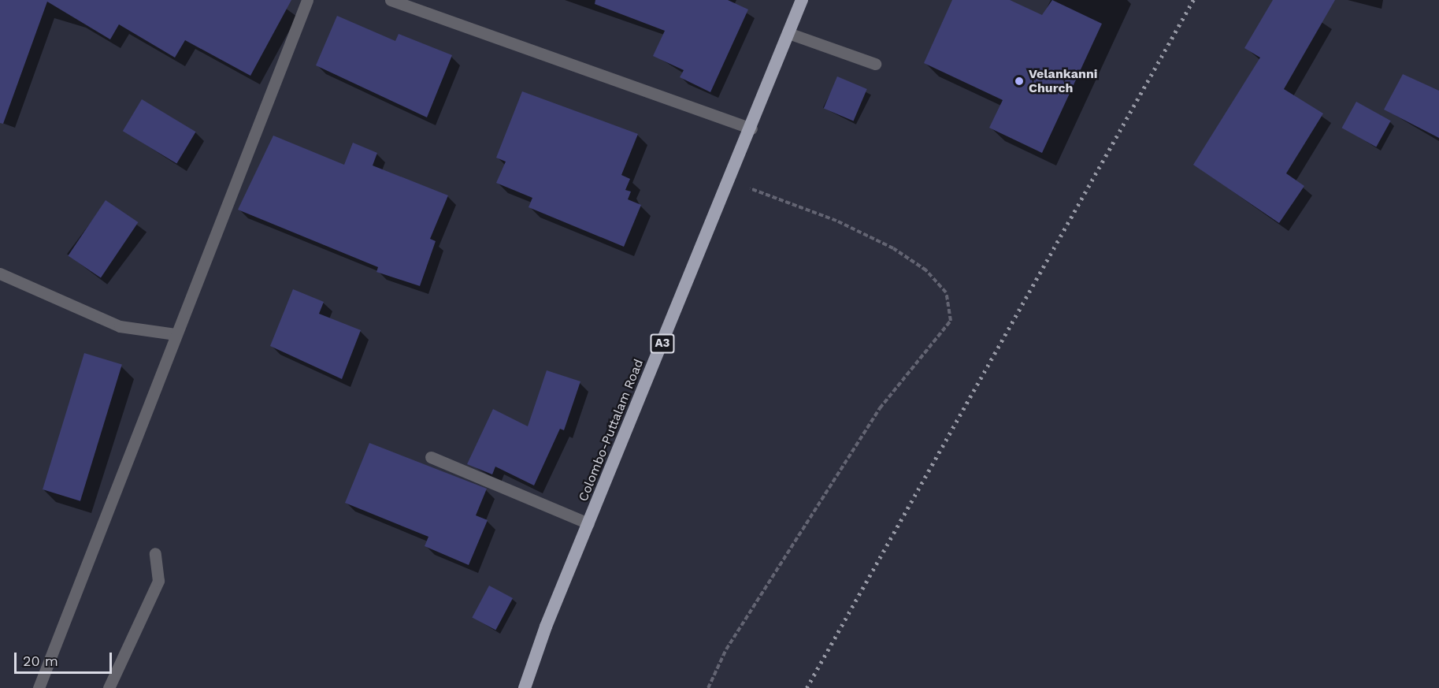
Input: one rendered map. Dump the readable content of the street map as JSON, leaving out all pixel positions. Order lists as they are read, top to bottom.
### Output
{
  "streets": {
    "highway": ["A3", "Colombo-Puttalam Road"]
  },
  "places": ["Velankanni Church"],
  "scale_bar": "20 m"
}
